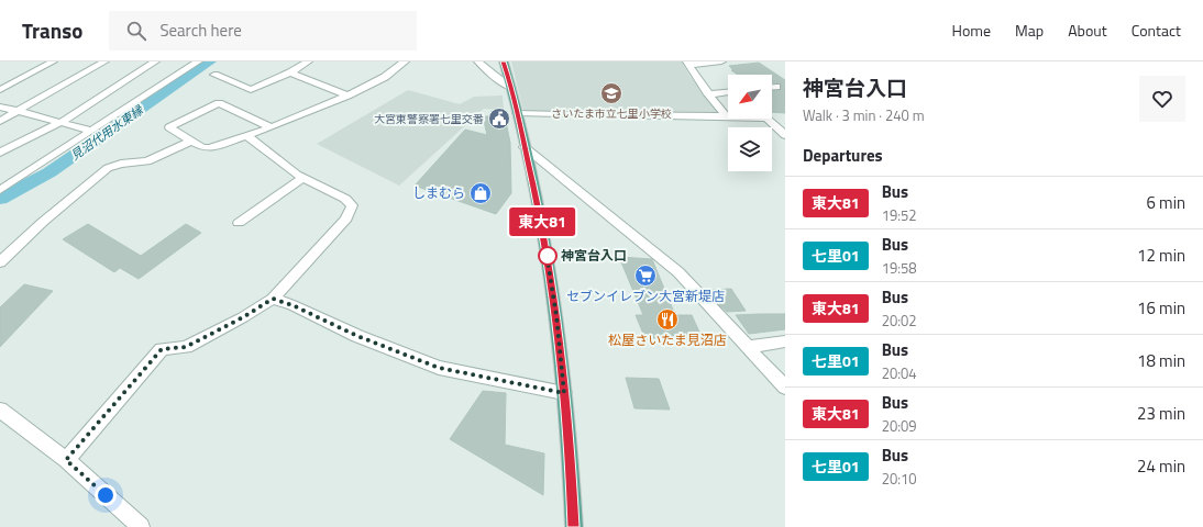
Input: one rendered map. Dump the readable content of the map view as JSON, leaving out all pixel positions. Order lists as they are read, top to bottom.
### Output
{
  "water": ["見沼代用水東縁"],
  "places": {
    "school or university": ["さいたま市立七里小学校"],
    "public building": ["大宮東警察署七里交番"],
    "shop": ["しまむら"],
    "other": ["神宮台入口"],
    "supermarket": ["セブンイレブン大宮新堤店"],
    "restaurant": ["松屋さいたま見沼店"]
  },
  "lines": ["bus line 東大81"],
  "north": "bottom left",
  "page": {
    "header": "Transo",
    "search": "Search here",
    "nav": [
      "Home",
      "Map",
      "About",
      "Contact"
    ],
    "on_map": "東大81",
    "heading": [
      ["神宮台入口", "Walk · 3 min · 240 m"],
      "Departures"
    ],
    "list": [
      {
        "mark": "東大81",
        "name": "Bus",
        "note": "19:52",
        "value": "6 min"
      },
      {
        "mark": "七里01",
        "name": "Bus",
        "note": "19:58",
        "value": "12 min"
      },
      {
        "mark": "東大81",
        "name": "Bus",
        "note": "20:02",
        "value": "16 min"
      },
      {
        "mark": "七里01",
        "name": "Bus",
        "note": "20:04",
        "value": "18 min"
      },
      {
        "mark": "東大81",
        "name": "Bus",
        "note": "20:09",
        "value": "23 min"
      },
      {
        "mark": "七里01",
        "name": "Bus",
        "note": "20:10",
        "value": "24 min"
      }
    ]
  }
}
